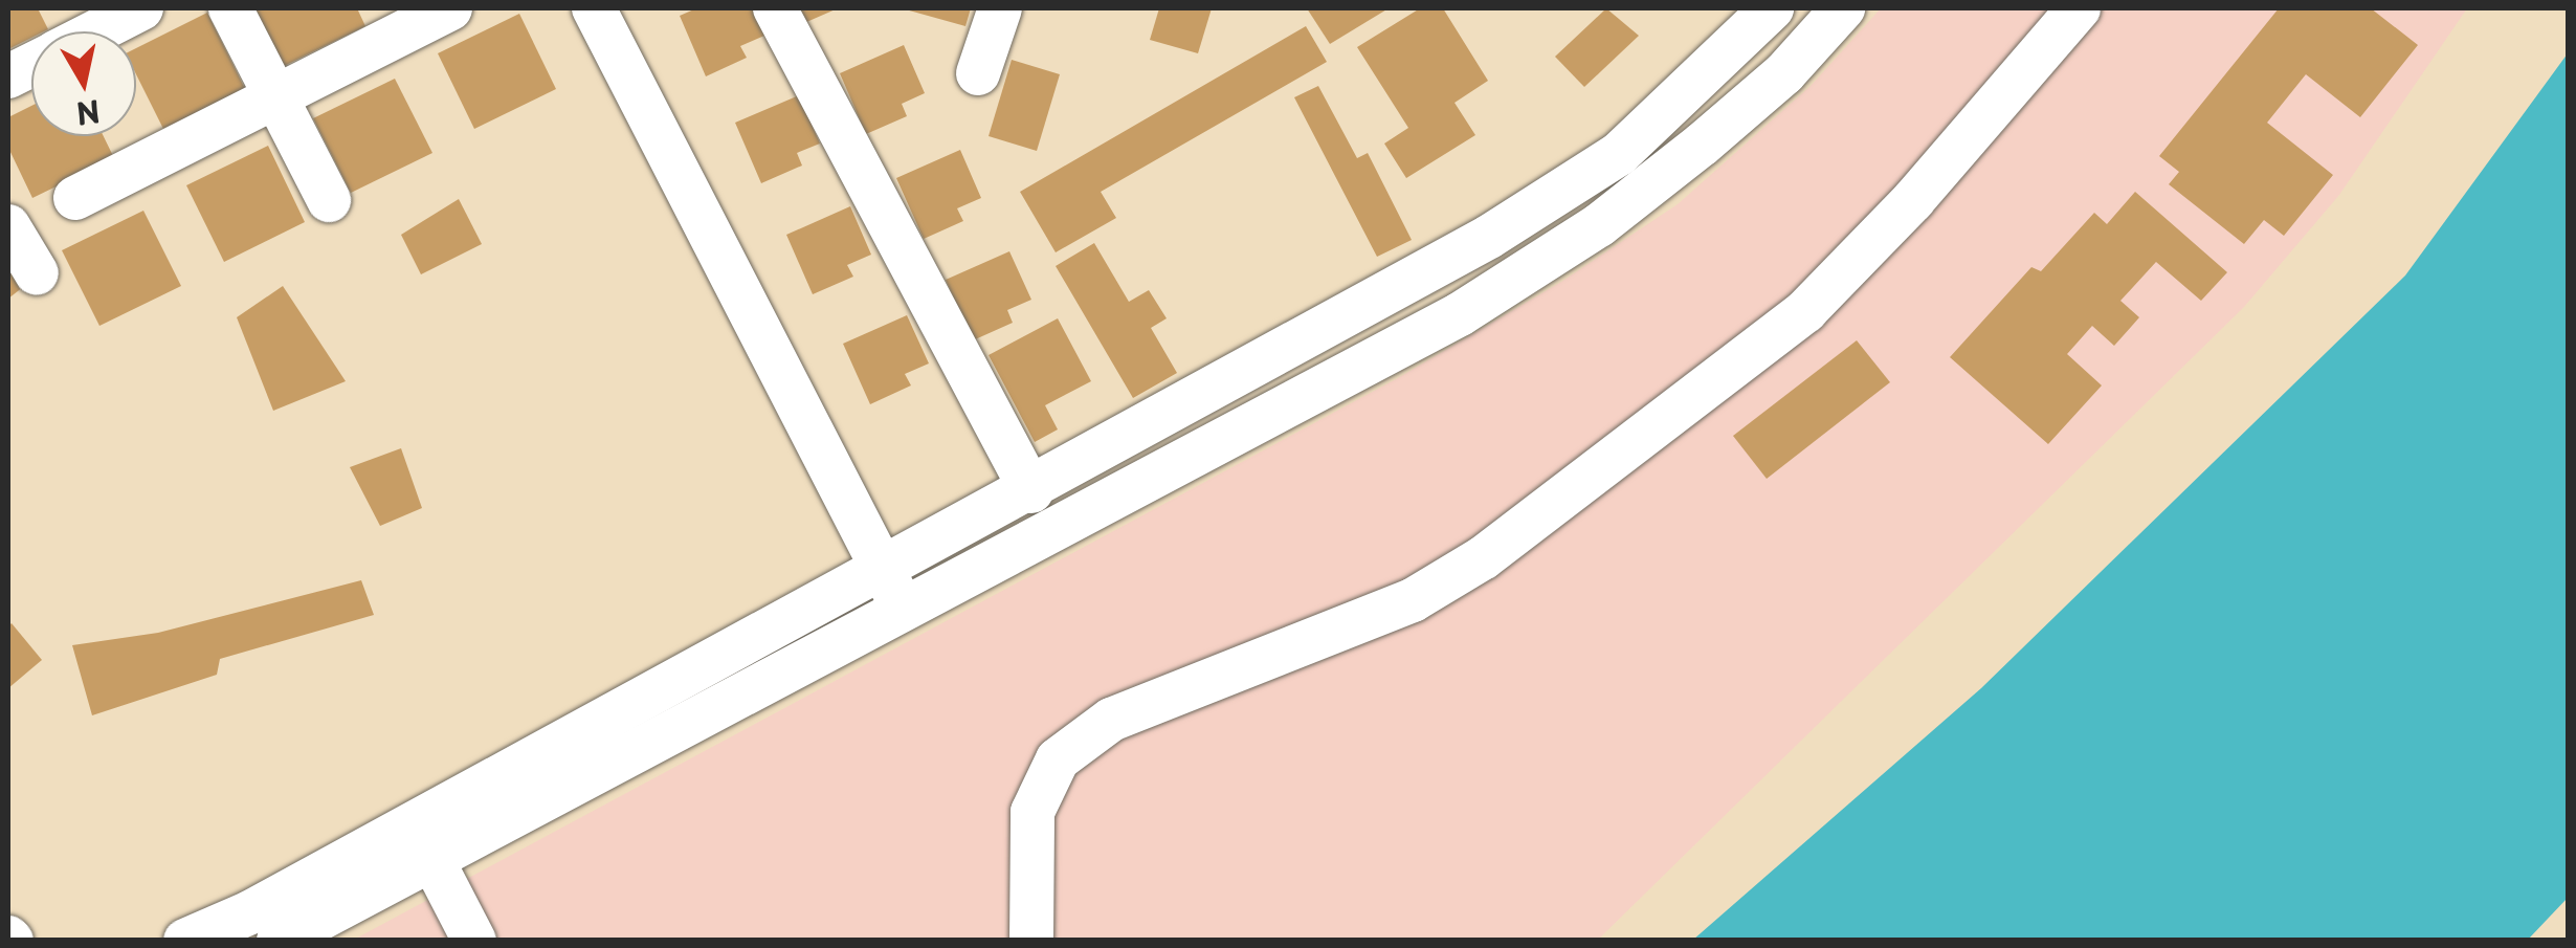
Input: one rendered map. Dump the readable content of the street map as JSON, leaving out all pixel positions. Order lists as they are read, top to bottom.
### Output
{
  "north": "bottom"
}
